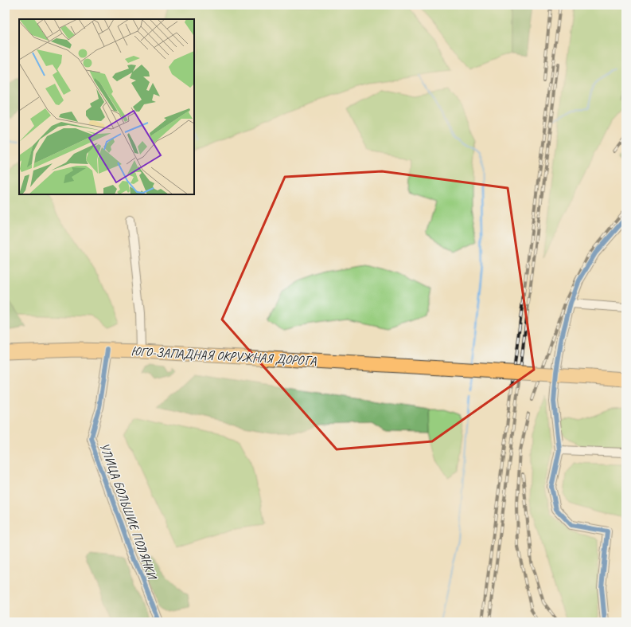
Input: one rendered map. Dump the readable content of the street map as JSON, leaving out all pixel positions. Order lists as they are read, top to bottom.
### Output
{
  "streets": {
    "highway": ["ЮГО-ЗАПАДНАЯ ОКРУЖНАЯ ДОРОГА"],
    "street": ["УЛИЦА БОЛЬШИЕ ПОЛЯНКИ"]
  },
  "crossings": [
    ["ЮГО-ЗАПАДНАЯ ОКРУЖНАЯ ДОРОГА", "УЛИЦА БОЛЬШИЕ ПОЛЯНКИ"]
  ]
}
